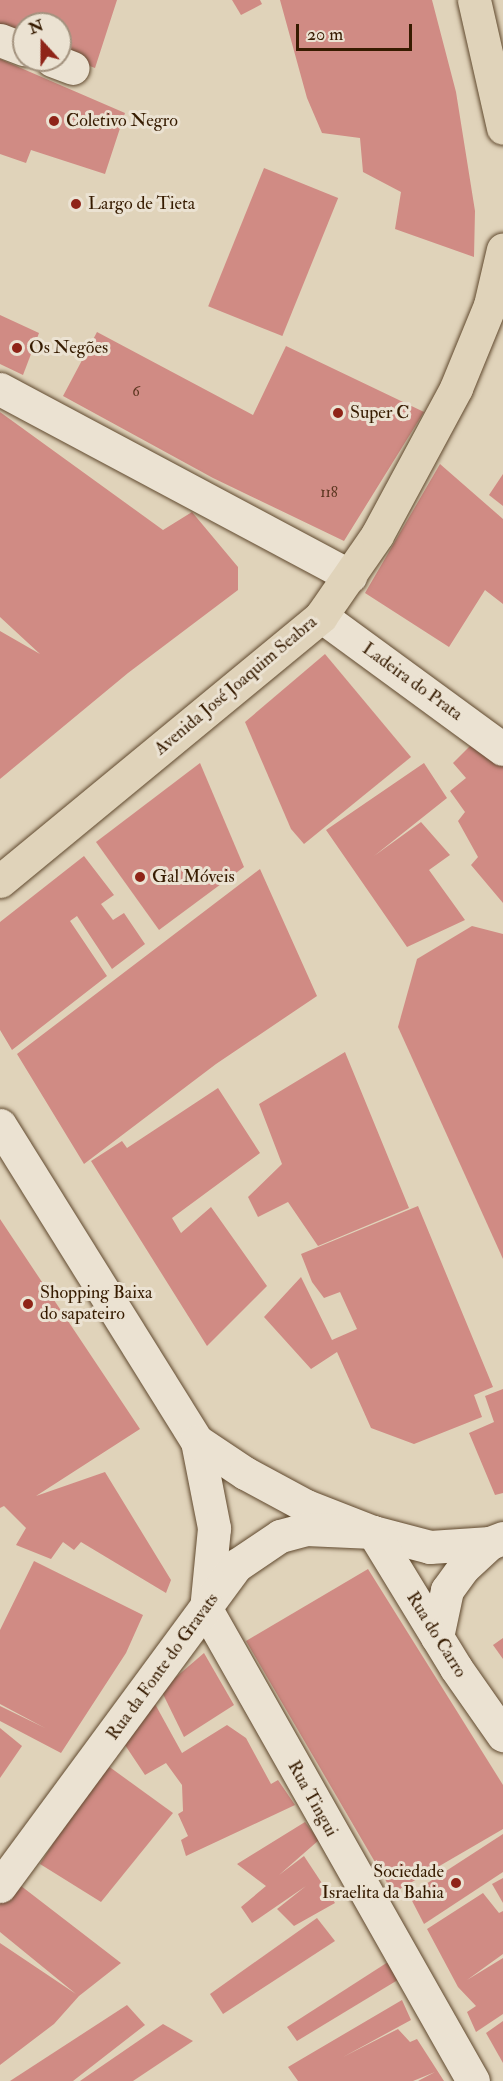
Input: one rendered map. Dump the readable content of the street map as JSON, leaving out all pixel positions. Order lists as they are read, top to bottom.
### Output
{
  "streets": {
    "main road": ["Avenida José Joaquim Seabra"],
    "street": [
      "Ladeira do Prata",
      "Rua do Carro",
      "Rua da Fonte do Gravats",
      "Rua Tingui"
    ]
  },
  "crossings": [
    ["Ladeira do Prata", "Avenida José Joaquim Seabra"],
    ["Rua do Carro", "Rua da Fonte do Gravats"],
    ["Rua da Fonte do Gravats", "Rua Tingui"]
  ],
  "places": [
    "Coletivo Negro",
    "Largo de Tieta",
    "Os Negões",
    "Super C",
    "Gal Móveis",
    "Shopping Baixa do sapateiro",
    "Sociedade Israelita da Bahia"
  ],
  "house_numbers": ["6", "118"],
  "scale_bar": "20 m",
  "north": "top"
}
